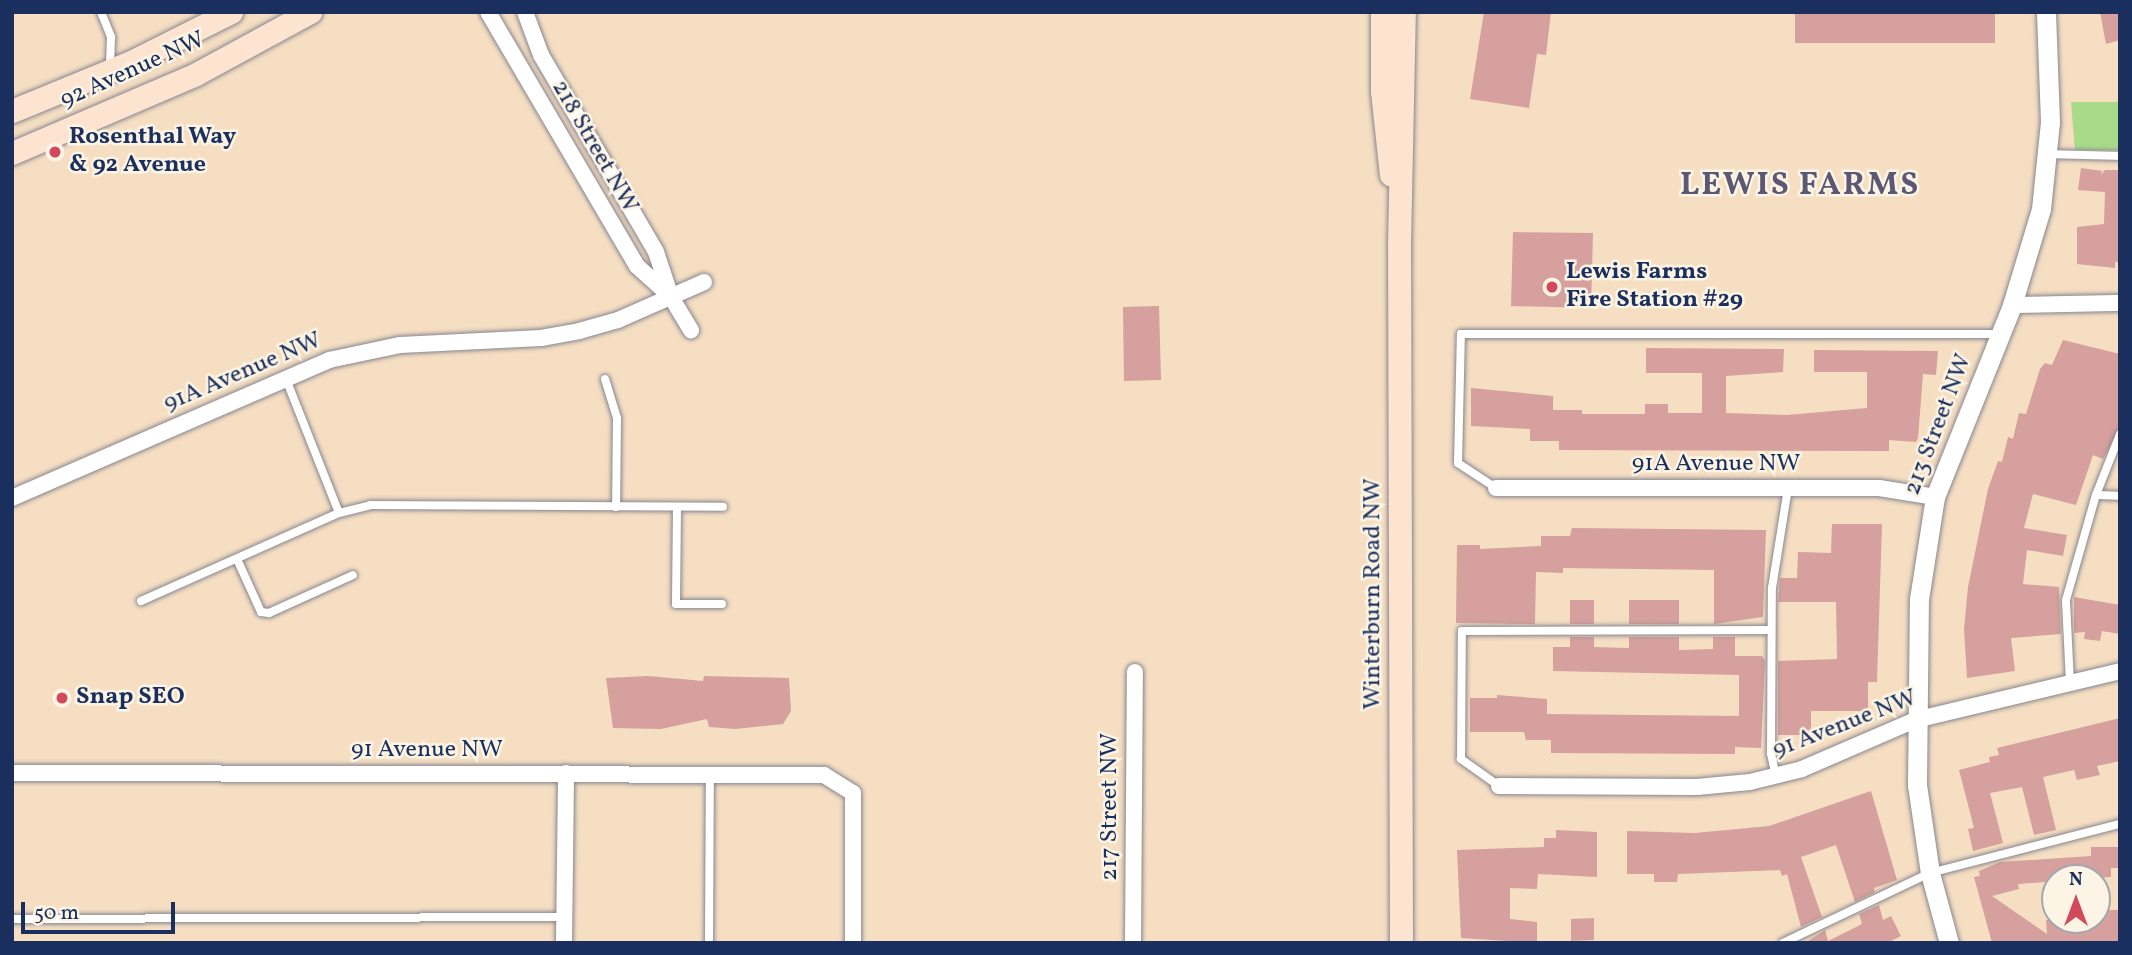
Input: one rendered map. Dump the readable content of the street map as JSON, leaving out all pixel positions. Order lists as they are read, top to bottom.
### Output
{
  "streets": {
    "main road": ["92 Avenue NW", "Winterburn Road NW"],
    "street": [
      "218 Street NW",
      "91A Avenue NW",
      "213 Street NW",
      "91 Avenue NW",
      "217 Street NW"
    ]
  },
  "crossings": [
    ["218 Street NW", "91A Avenue NW"],
    ["91A Avenue NW", "213 Street NW"],
    ["213 Street NW", "91 Avenue NW"]
  ],
  "districts": ["LEWIS FARMS"],
  "places": ["Rosenthal Way & 92 Avenue", "Lewis Farms Fire Station #29", "Snap SEO"],
  "scale_bar": "50 m",
  "north": "top"
}
